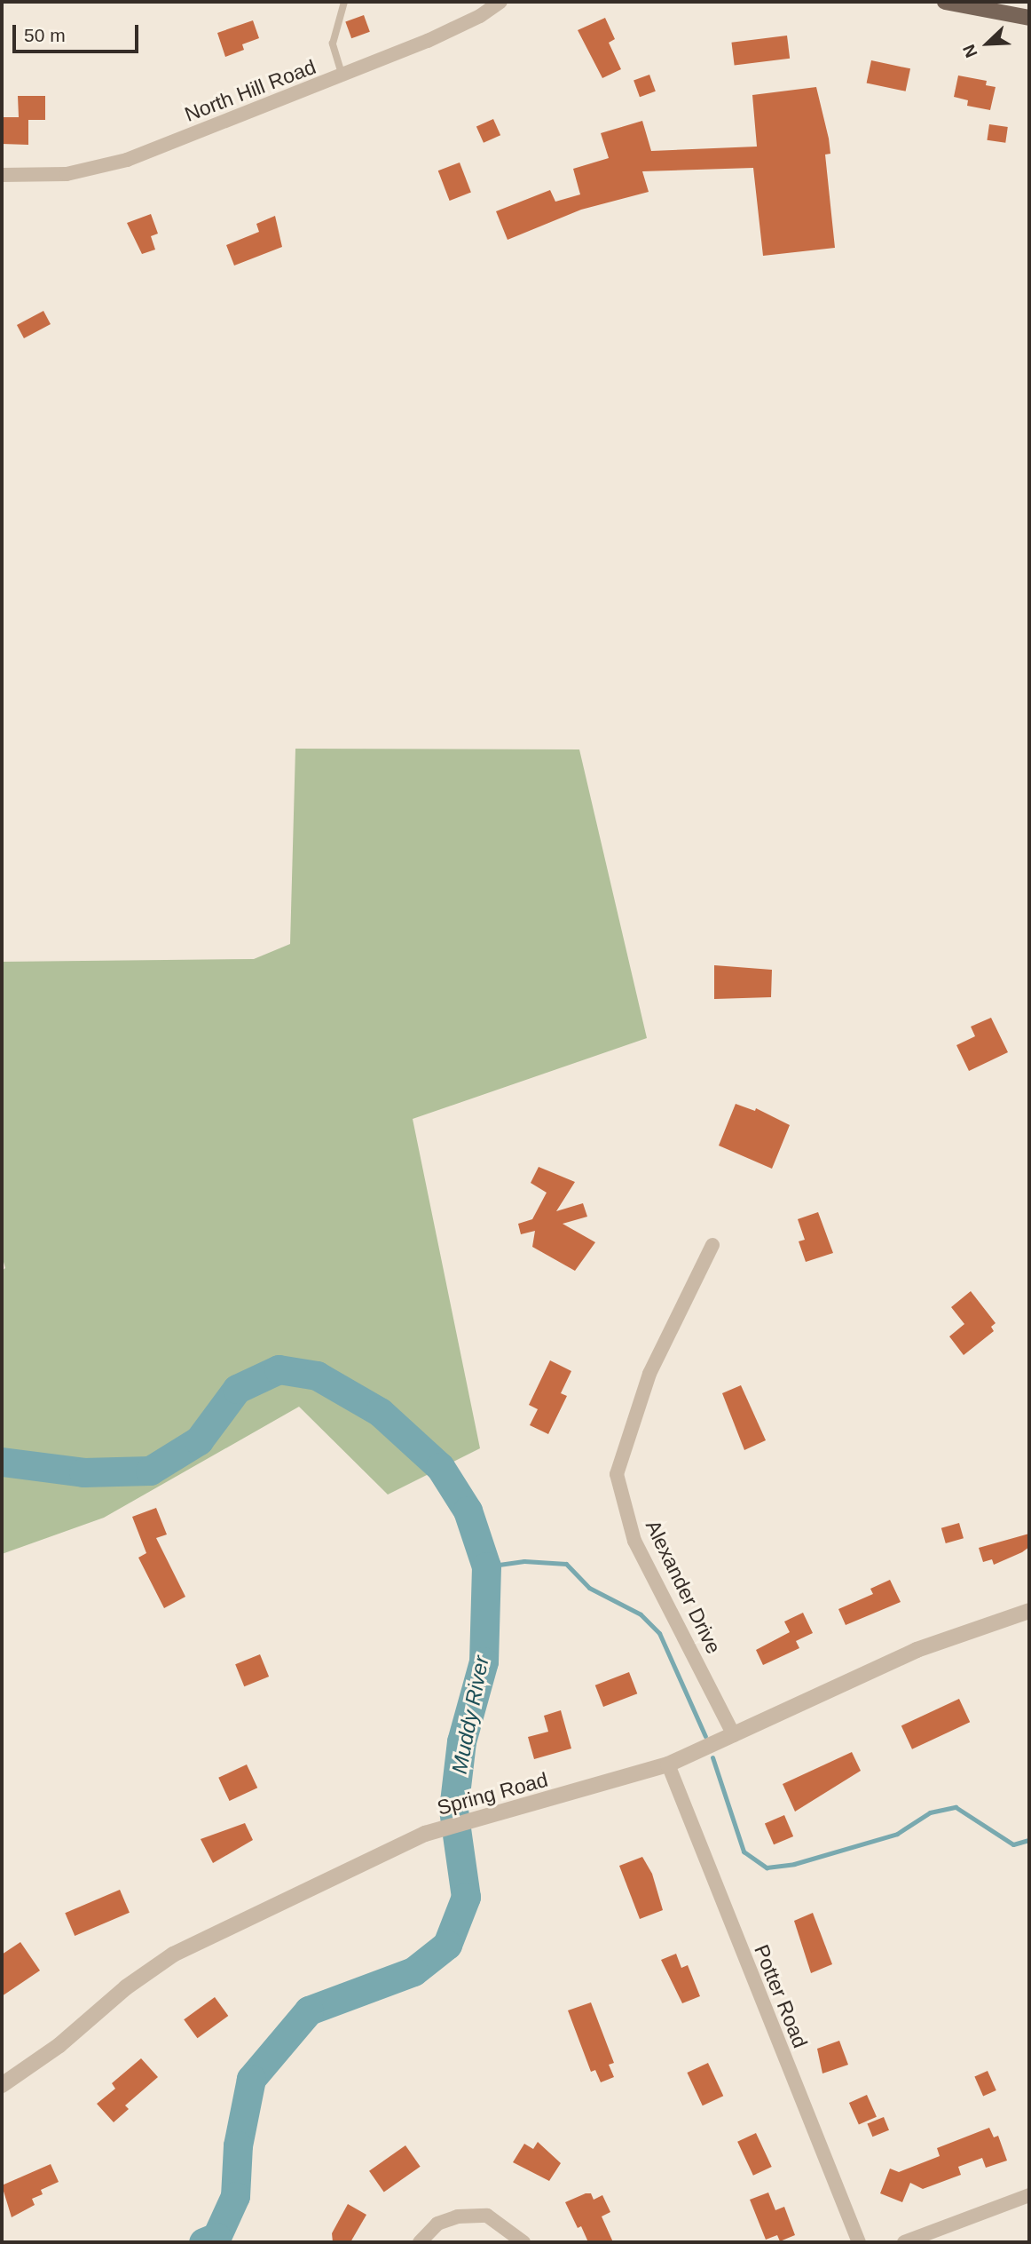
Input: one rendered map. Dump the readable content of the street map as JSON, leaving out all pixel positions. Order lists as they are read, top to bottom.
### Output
{
  "streets": {
    "street": [
      "North Hill Road",
      "Alexander Drive",
      "Spring Road",
      "Potter Road"
    ]
  },
  "crossings": [
    ["Alexander Drive", "Spring Road"],
    ["Spring Road", "Potter Road"]
  ],
  "water": ["Muddy River"],
  "scale_bar": "50 m",
  "north": "bottom left"
}
